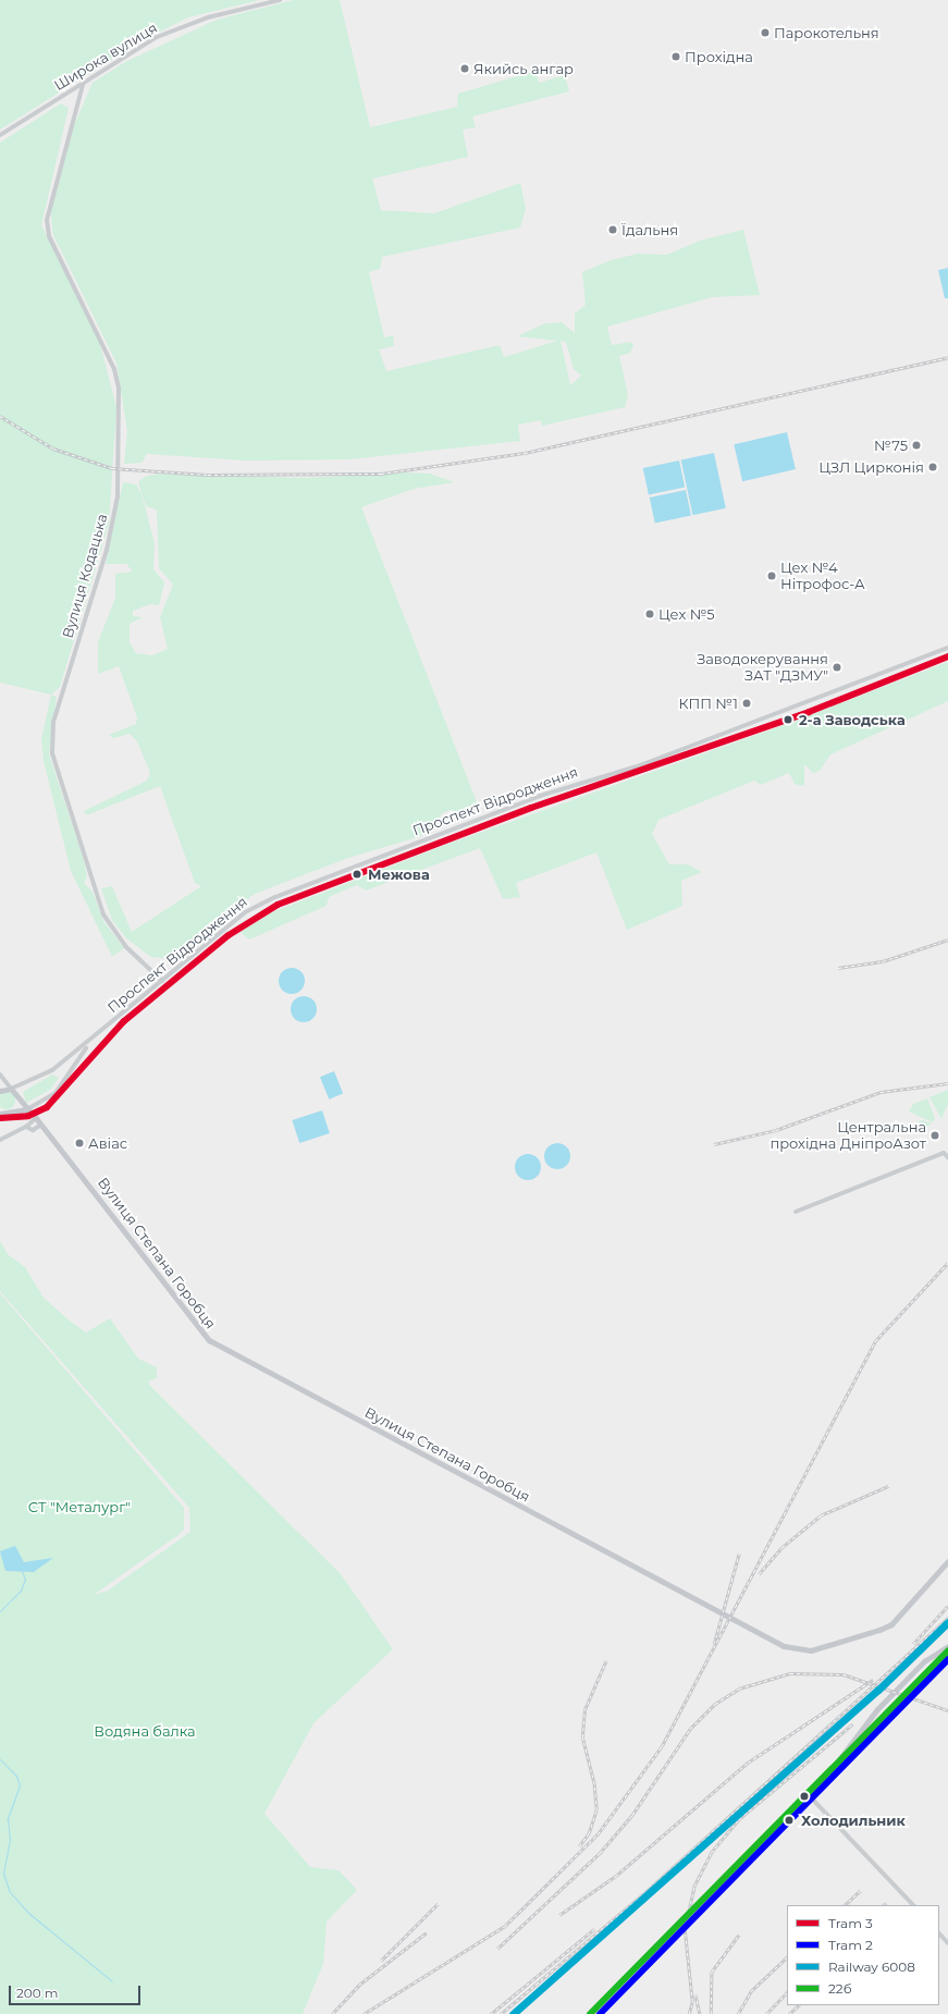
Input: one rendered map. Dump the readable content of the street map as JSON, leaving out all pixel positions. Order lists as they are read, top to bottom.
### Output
{
  "streets": {
    "main road": ["Проспект Відродження", "Вулиця Степана Горобця"],
    "street": ["Широка вулиця", "Вулиця Кодацька"]
  },
  "crossings": [
    ["Широка вулиця", "Вулиця Кодацька"],
    ["Вулиця Кодацька", "Проспект Відродження"],
    ["Проспект Відродження", "Вулиця Степана Горобця"]
  ],
  "parks": ["СТ \"Металург\"", "Водяна балка"],
  "places": [
    "Парокотельня",
    "Прохідна",
    "Якийсь ангар",
    "Їдальня",
    "№75",
    "ЦЗЛ Цирконія",
    "Цех №4 Нітрофос-А",
    "Цех №5",
    "Заводокерування ЗАТ \"ДЗМУ\"",
    "КПП №1",
    "2-а Заводська",
    "Межова",
    "Центральна прохідна ДніпроАзот",
    "Авіас",
    "Холодильник"
  ],
  "lines": [
    "tram line 3",
    "rail line 6008",
    "transit line 22б",
    "tram line 2"
  ],
  "legend": [
    "Tram 3",
    "Tram 2",
    "Railway 6008",
    "22б"
  ],
  "scale_bar": "200 m"
}
